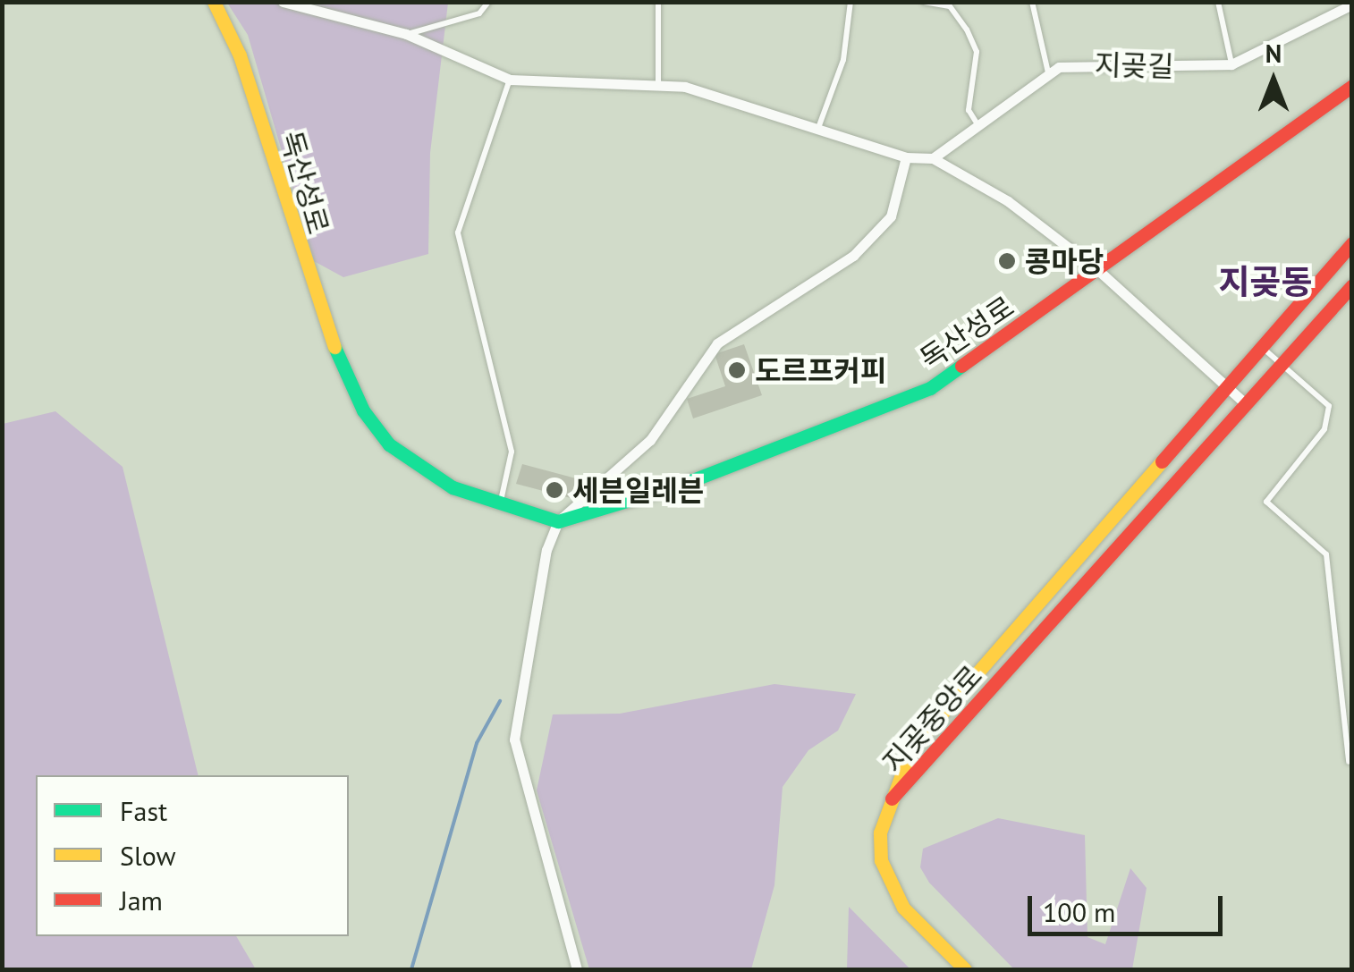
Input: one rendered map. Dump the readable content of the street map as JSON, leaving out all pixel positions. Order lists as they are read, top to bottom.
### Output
{
  "streets": {
    "street": ["지곶길", "독산성로", "지곶중앙로"]
  },
  "districts": ["지곶동"],
  "places": ["콩마당", "도르프커피", "세븐일레븐"],
  "legend": ["Fast", "Slow", "Jam"],
  "scale_bar": "100 m",
  "north": "top"
}
